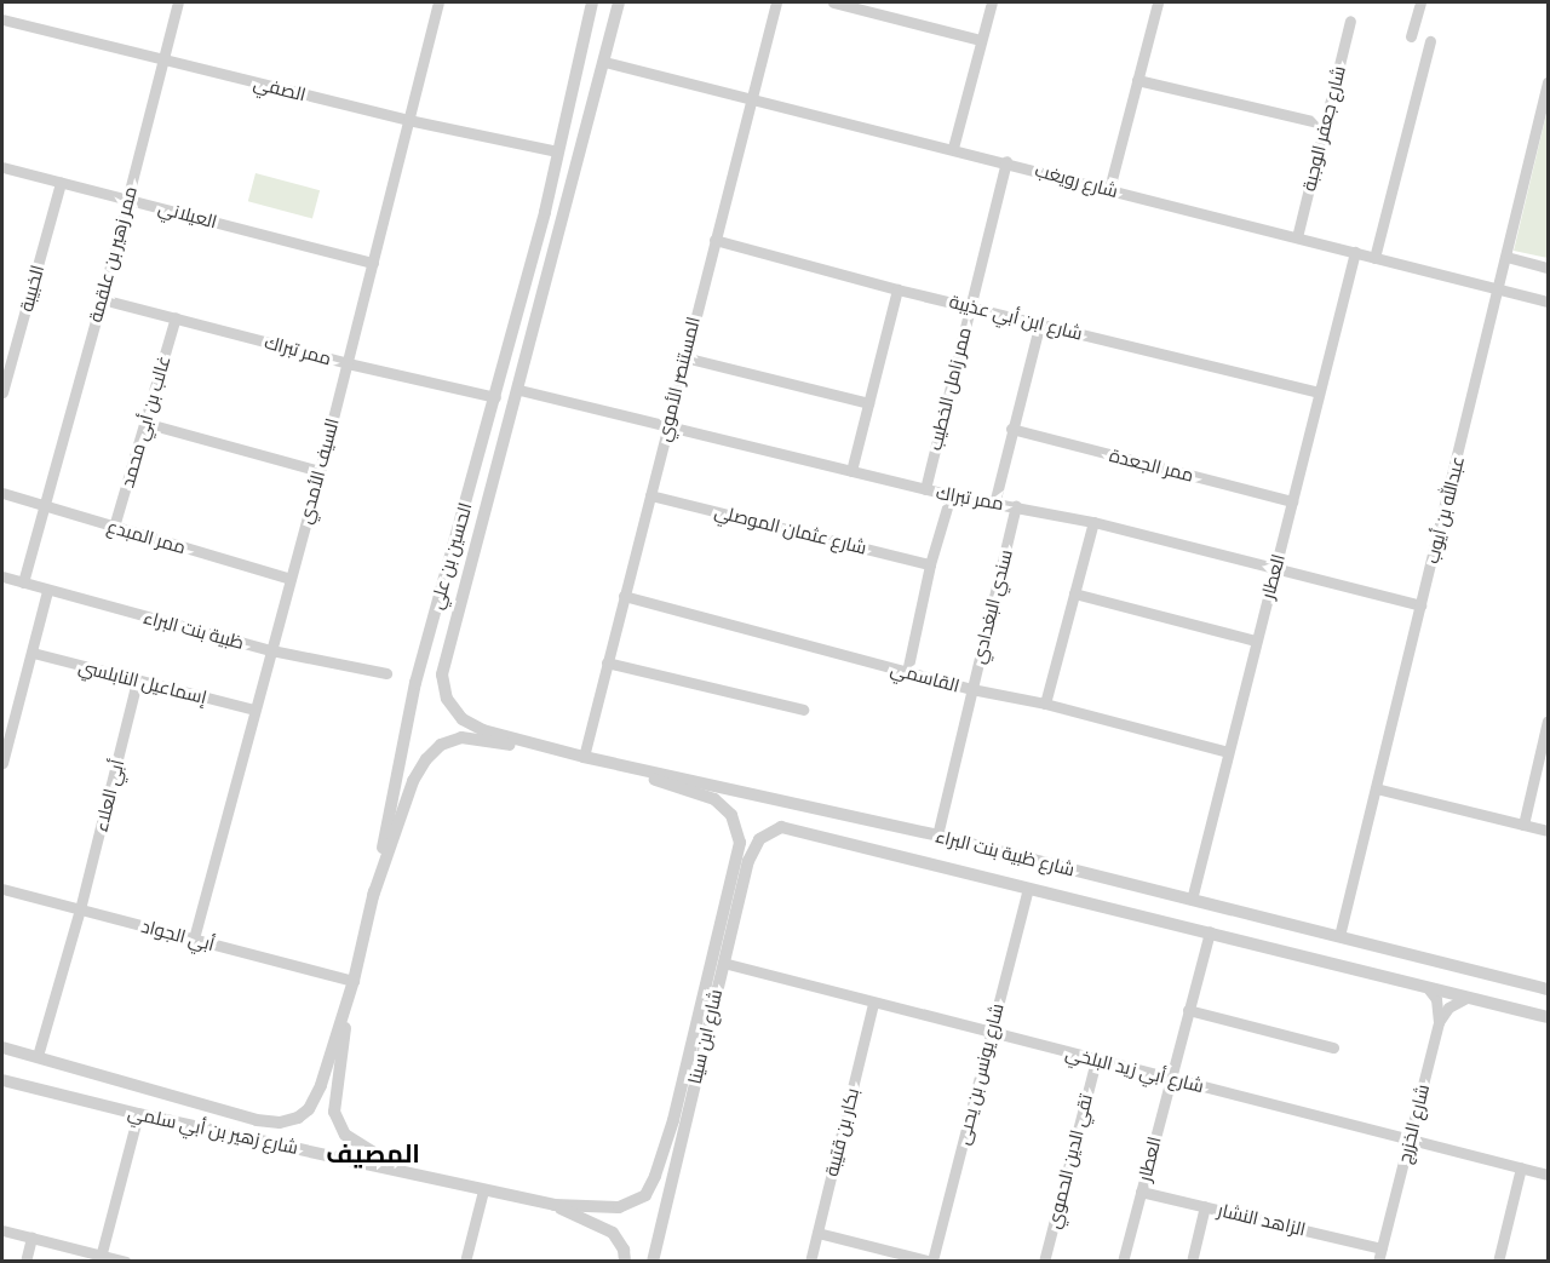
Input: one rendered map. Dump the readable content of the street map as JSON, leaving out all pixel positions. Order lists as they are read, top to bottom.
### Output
{
  "streets": {
    "street": [
      "الصفي",
      "شارع جعفر الوجبة",
      "شارع رويغب",
      "العيلاني",
      "ممر زهير بن علقمة",
      "الخبيبة",
      "شارع ابن أبي عذيبة",
      "ممر تبراك",
      "المستنصر الأموي",
      "ممر زامل الخطيب",
      "غالب بن أبي محمد",
      "ممر الجعدة",
      "السيف الأمدي",
      "عبدالله بن أيوب",
      "شارع عثمان الموصلي",
      "ممر المبدع",
      "الحسين بن علي",
      "العطار",
      "سندي البغدادي",
      "ظبية بنت البراء",
      "القاسمي",
      "إسماعيل النابلسي",
      "أبي العلاء",
      "شارع ظبية بنت البراء",
      "أبي الجواد",
      "شارع ابن سينا",
      "شارع أبي زيد البلخي",
      "شارع يونس بن يحىى",
      "شارع الخزرج",
      "شارع زهير بن أبي سلمي",
      "بكار بن قتيبة",
      "تقي الدين الحموي",
      "الزاهد النشار"
    ]
  },
  "crossings": [
    ["الصفي", "ممر زهير بن علقمة"],
    ["الصفي", "السيف الأمدي"],
    ["الصفي", "الحسين بن علي"],
    ["شارع جعفر الوجبة", "شارع رويغب"],
    ["شارع رويغب", "المستنصر الأموي"],
    ["شارع رويغب", "ممر زامل الخطيب"],
    ["شارع رويغب", "عبدالله بن أيوب"],
    ["شارع رويغب", "الحسين بن علي"],
    ["شارع رويغب", "العطار"],
    ["العيلاني", "ممر زهير بن علقمة"],
    ["العيلاني", "الخبيبة"],
    ["العيلاني", "السيف الأمدي"],
    ["ممر زهير بن علقمة", "ممر تبراك"],
    ["ممر زهير بن علقمة", "ممر المبدع"],
    ["ممر زهير بن علقمة", "ظبية بنت البراء"],
    ["شارع ابن أبي عذيبة", "المستنصر الأموي"],
    ["شارع ابن أبي عذيبة", "ممر زامل الخطيب"],
    ["شارع ابن أبي عذيبة", "العطار"],
    ["ممر تبراك", "المستنصر الأموي"],
    ["ممر تبراك", "ممر زامل الخطيب"],
    ["ممر تبراك", "غالب بن أبي محمد"],
    ["ممر تبراك", "السيف الأمدي"],
    ["ممر تبراك", "عبدالله بن أيوب"],
    ["ممر تبراك", "الحسين بن علي"],
    ["ممر تبراك", "العطار"],
    ["ممر تبراك", "سندي البغدادي"],
    ["المستنصر الأموي", "شارع عثمان الموصلي"],
    ["المستنصر الأموي", "القاسمي"],
    ["المستنصر الأموي", "شارع ظبية بنت البراء"],
    ["غالب بن أبي محمد", "ممر المبدع"],
    ["ممر الجعدة", "العطار"],
    ["السيف الأمدي", "ممر المبدع"],
    ["السيف الأمدي", "ظبية بنت البراء"],
    ["السيف الأمدي", "إسماعيل النابلسي"],
    ["السيف الأمدي", "أبي الجواد"],
    ["عبدالله بن أيوب", "شارع ظبية بنت البراء"],
    ["الحسين بن علي", "شارع ظبية بنت البراء"],
    ["الحسين بن علي", "أبي الجواد"],
    ["الحسين بن علي", "شارع زهير بن أبي سلمي"],
    ["العطار", "القاسمي"],
    ["العطار", "شارع ظبية بنت البراء"],
    ["العطار", "شارع أبي زيد البلخي"],
    ["العطار", "الزاهد النشار"],
    ["سندي البغدادي", "القاسمي"],
    ["سندي البغدادي", "شارع ظبية بنت البراء"],
    ["إسماعيل النابلسي", "أبي العلاء"],
    ["أبي العلاء", "أبي الجواد"],
    ["أبي العلاء", "شارع زهير بن أبي سلمي"],
    ["شارع ظبية بنت البراء", "شارع ابن سينا"],
    ["شارع ظبية بنت البراء", "شارع يونس بن يحىى"],
    ["شارع ابن سينا", "شارع أبي زيد البلخي"],
    ["شارع أبي زيد البلخي", "شارع يونس بن يحىى"],
    ["شارع أبي زيد البلخي", "شارع الخزرج"],
    ["شارع أبي زيد البلخي", "بكار بن قتيبة"],
    ["شارع أبي زيد البلخي", "تقي الدين الحموي"],
    ["شارع الخزرج", "الزاهد النشار"]
  ],
  "districts": ["المصيف"]
}
